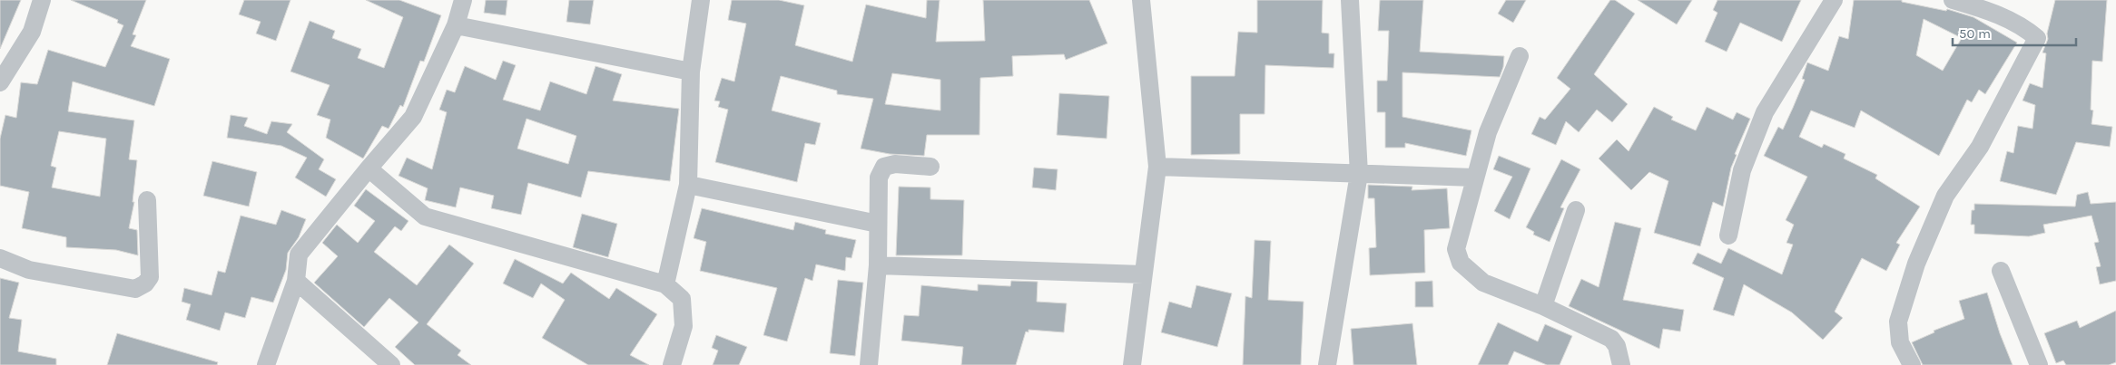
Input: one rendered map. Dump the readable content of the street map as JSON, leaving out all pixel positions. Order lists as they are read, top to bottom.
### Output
{
  "scale_bar": "50 m"
}
